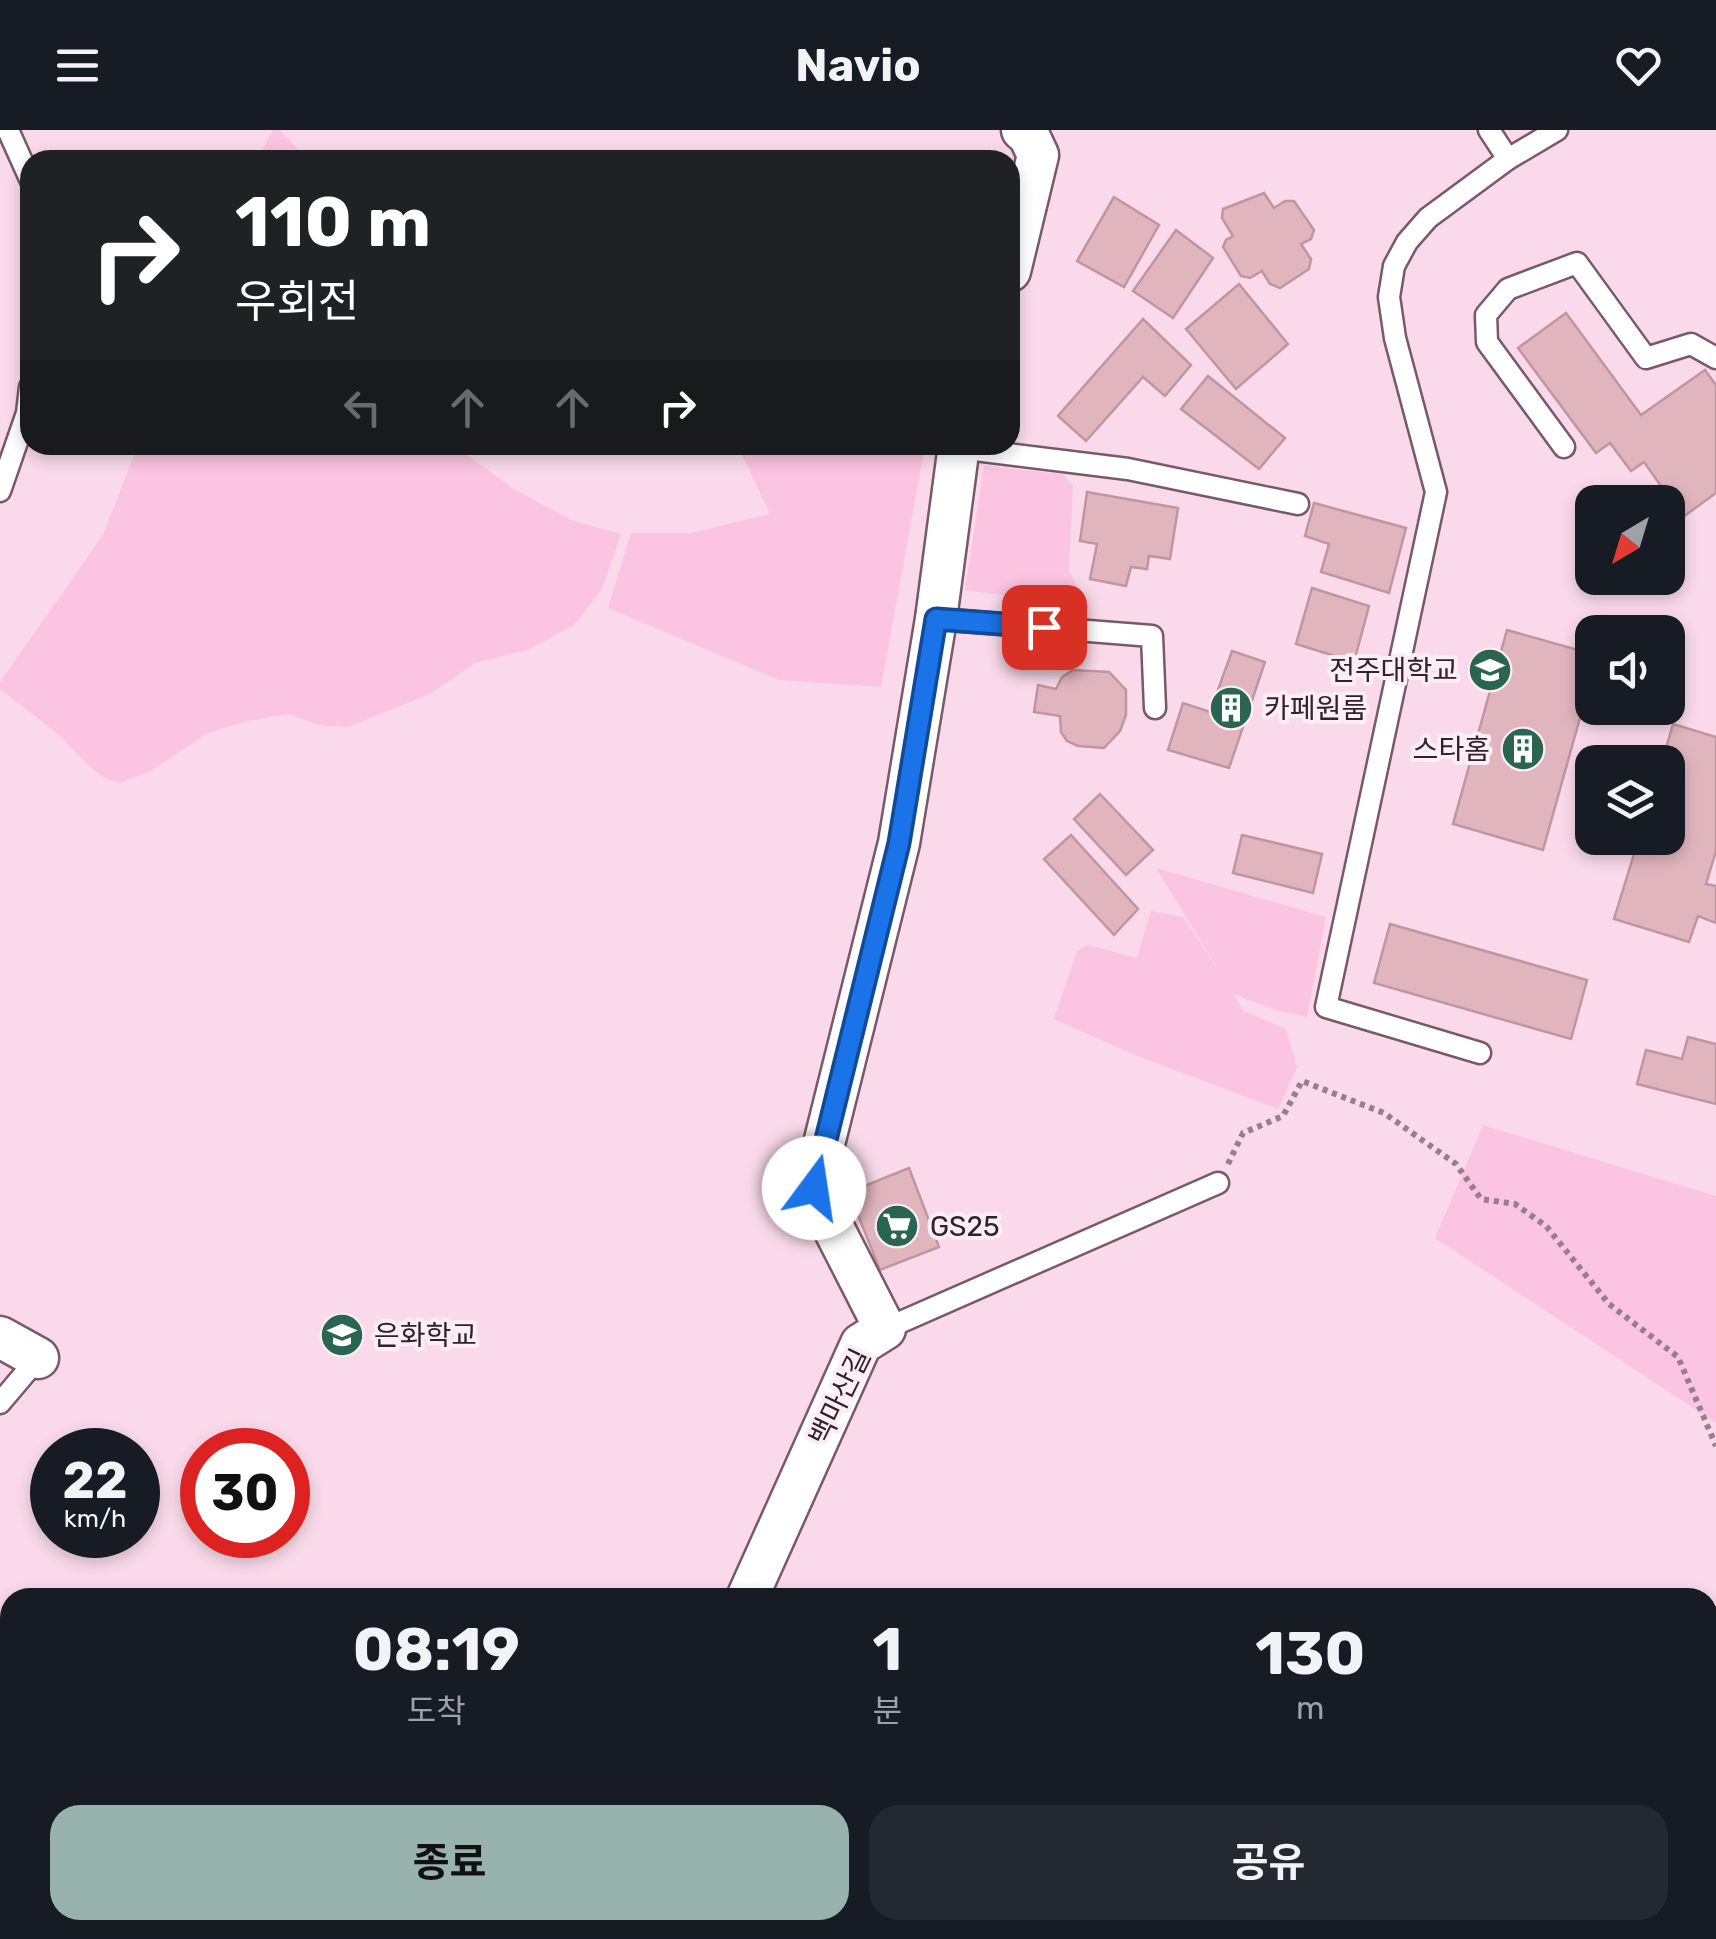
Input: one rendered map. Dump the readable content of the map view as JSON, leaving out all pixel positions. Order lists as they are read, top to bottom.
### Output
{
  "streets": {
    "street": ["백마산길"]
  },
  "places": {
    "school or university": ["전주대학교", "은화학교"],
    "building": ["카페원룸", "스타홈"],
    "supermarket": ["GS25"]
  },
  "north": "bottom left",
  "page": {
    "header": "Navio",
    "turn": ["110 m", "우회전"],
    "speed": "22 km/h",
    "limit": "30",
    "eta": [
      "08:19",
      "도착",
      "1",
      "분",
      "130",
      "m"
    ],
    "buttons": ["종료", "공유"]
  }
}
